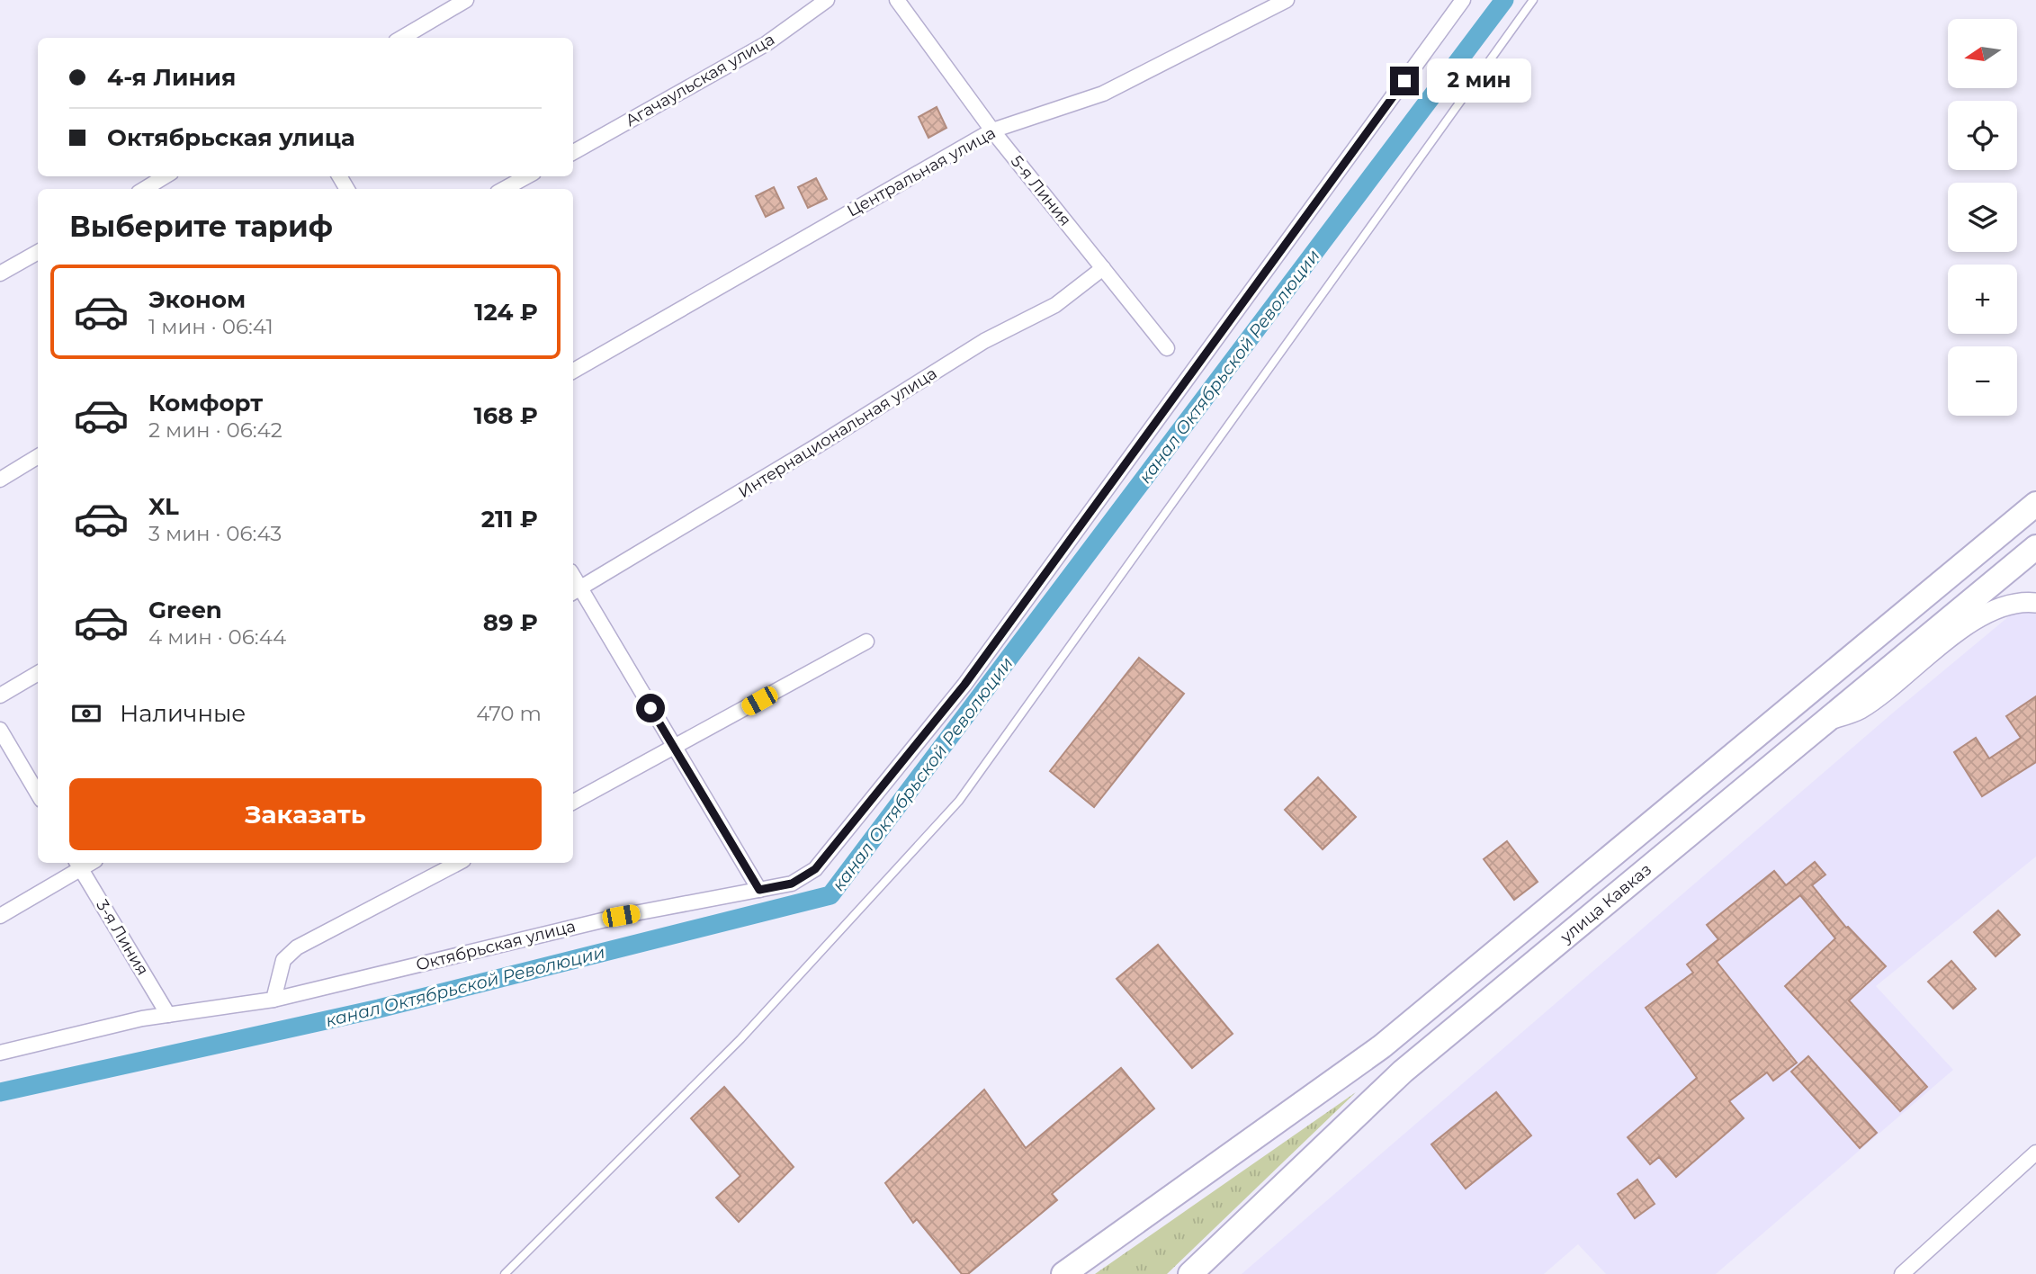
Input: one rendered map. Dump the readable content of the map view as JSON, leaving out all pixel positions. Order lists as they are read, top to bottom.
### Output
{
  "streets": {
    "highway": ["улица Кавказ"],
    "street": [
      "Агачаульская улица",
      "Центральная улица",
      "5-я Линия",
      "Интернациональная улица",
      "3-я Линия",
      "Октябрьская улица"
    ]
  },
  "crossings": [
    ["Центральная улица", "5-я Линия"],
    ["5-я Линия", "Интернациональная улица"],
    ["3-я Линия", "Октябрьская улица"]
  ],
  "water": ["канал Октябрьской Революции"],
  "north": "left",
  "page": {
    "map_buttons": ["+", "−"],
    "banner": ["4-я Линия", "Октябрьская улица"],
    "bubble": "2 мин",
    "heading": "Выберите тариф",
    "list": [
      {
        "name": "Эконом",
        "note": "1 мин · 06:41",
        "value": "124 ₽"
      },
      {
        "name": "Комфорт",
        "note": "2 мин · 06:42",
        "value": "168 ₽"
      },
      {
        "name": "XL",
        "note": "3 мин · 06:43",
        "value": "211 ₽"
      },
      {
        "name": "Green",
        "note": "4 мин · 06:44",
        "value": "89 ₽"
      }
    ],
    "pay": ["Наличные", "470 m"],
    "buttons": "Заказать"
  }
}
